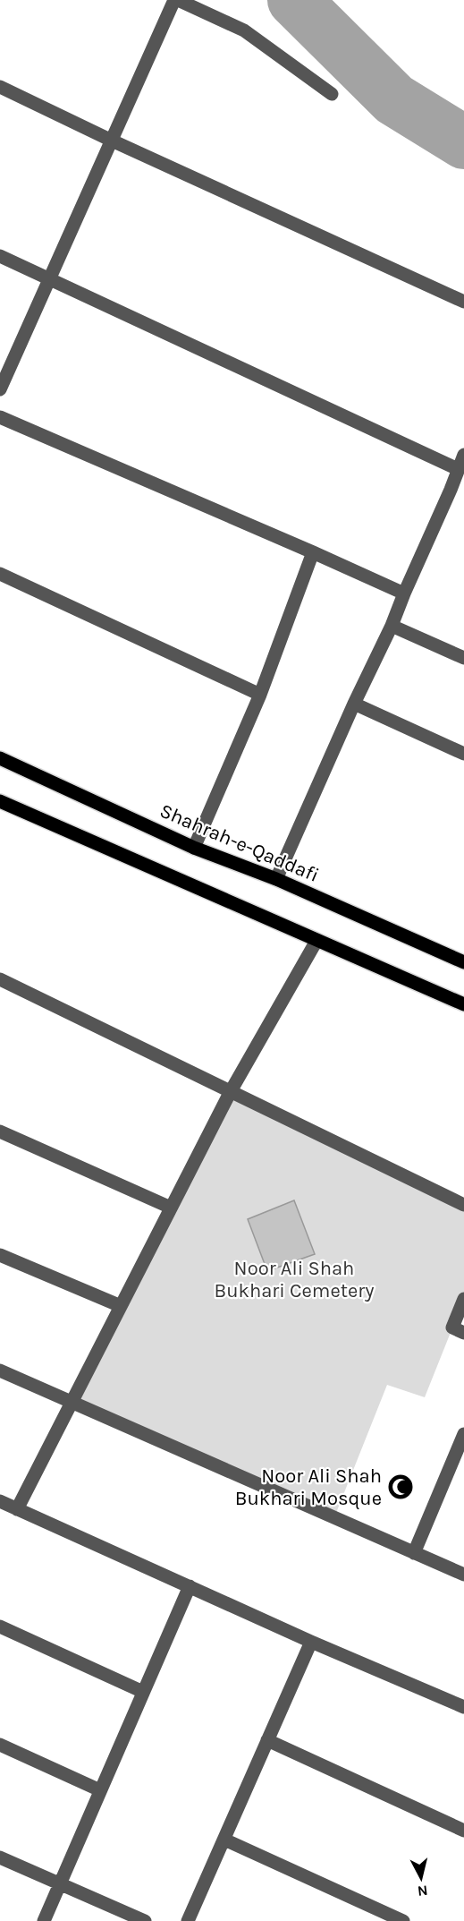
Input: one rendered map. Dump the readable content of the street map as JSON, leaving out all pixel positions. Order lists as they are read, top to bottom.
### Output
{
  "streets": {
    "main road": ["Shahrah-e-Qaddafi"]
  },
  "parks": ["Noor Ali Shah Bukhari Cemetery"],
  "places": {
    "mosque": ["Noor Ali Shah Bukhari Mosque"]
  },
  "north": "bottom"
}
